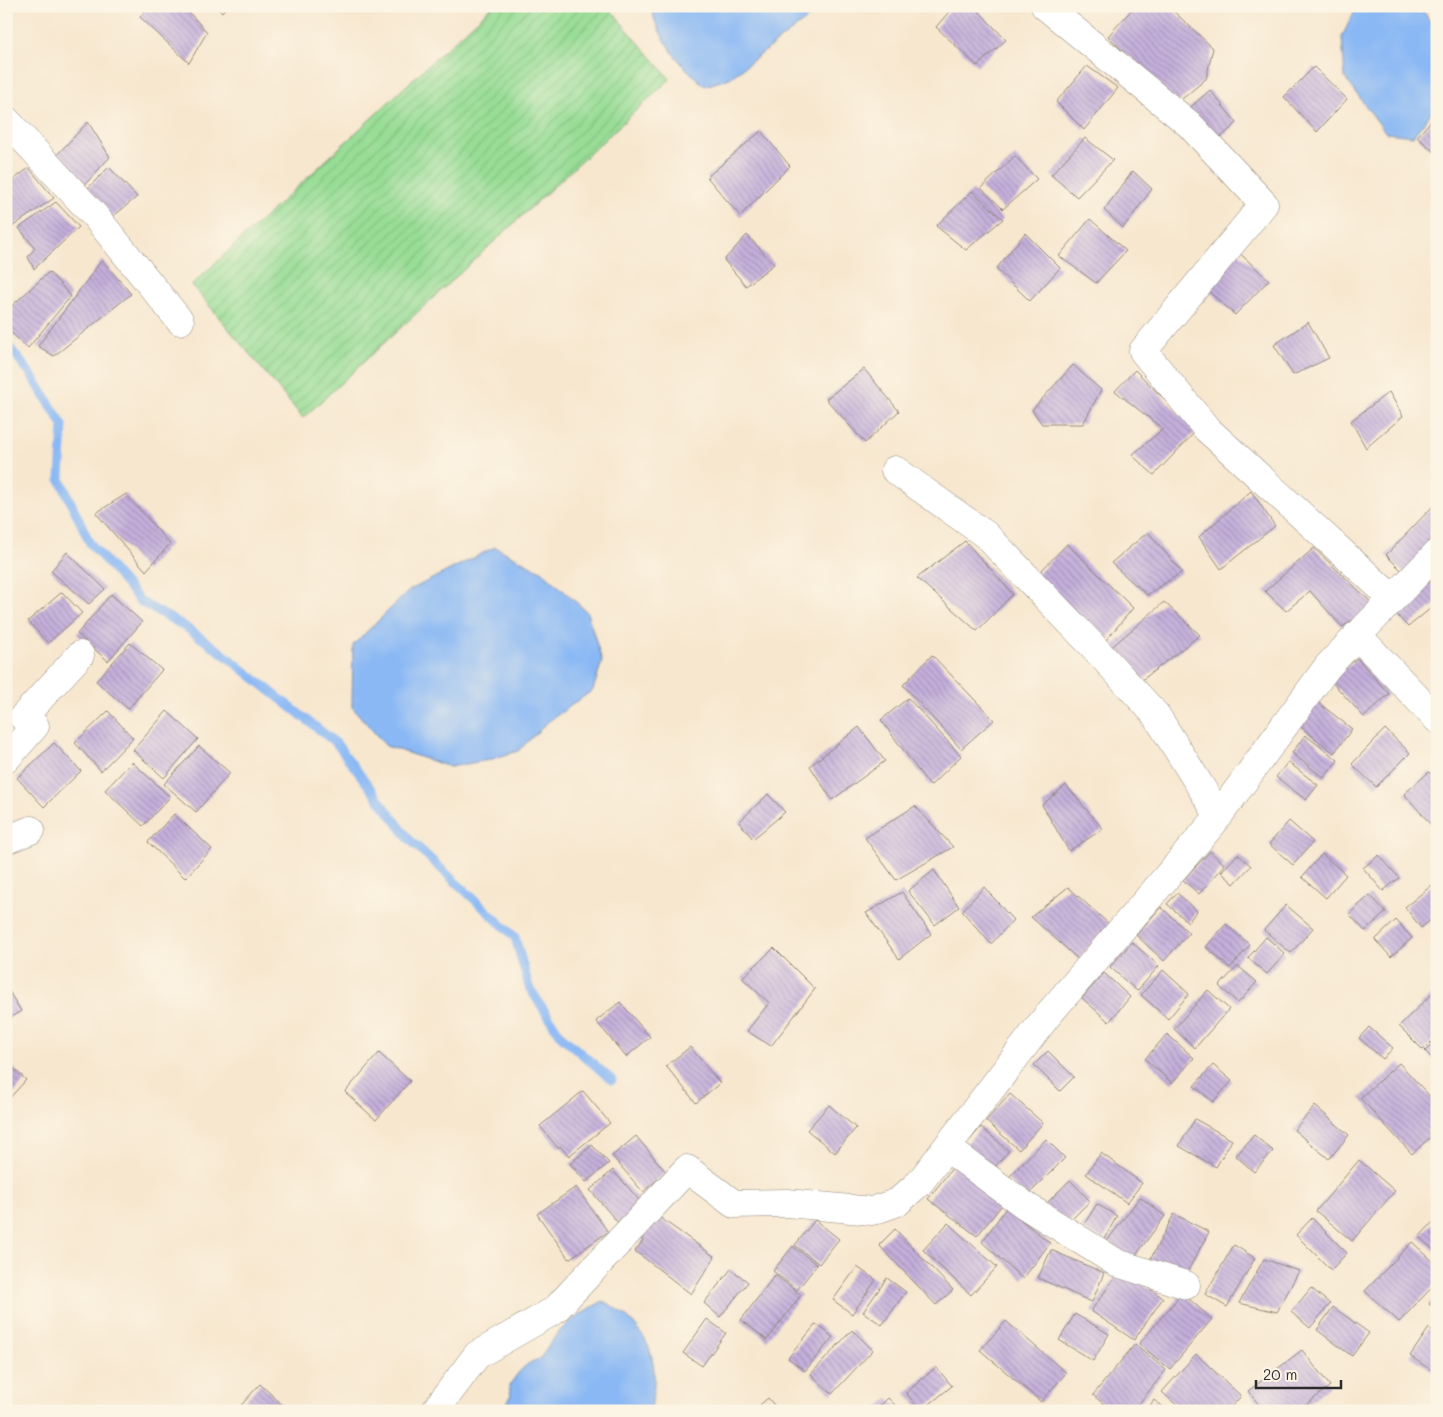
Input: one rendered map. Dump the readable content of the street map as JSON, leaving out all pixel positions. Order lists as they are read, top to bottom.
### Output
{
  "scale_bar": "20 m"
}
